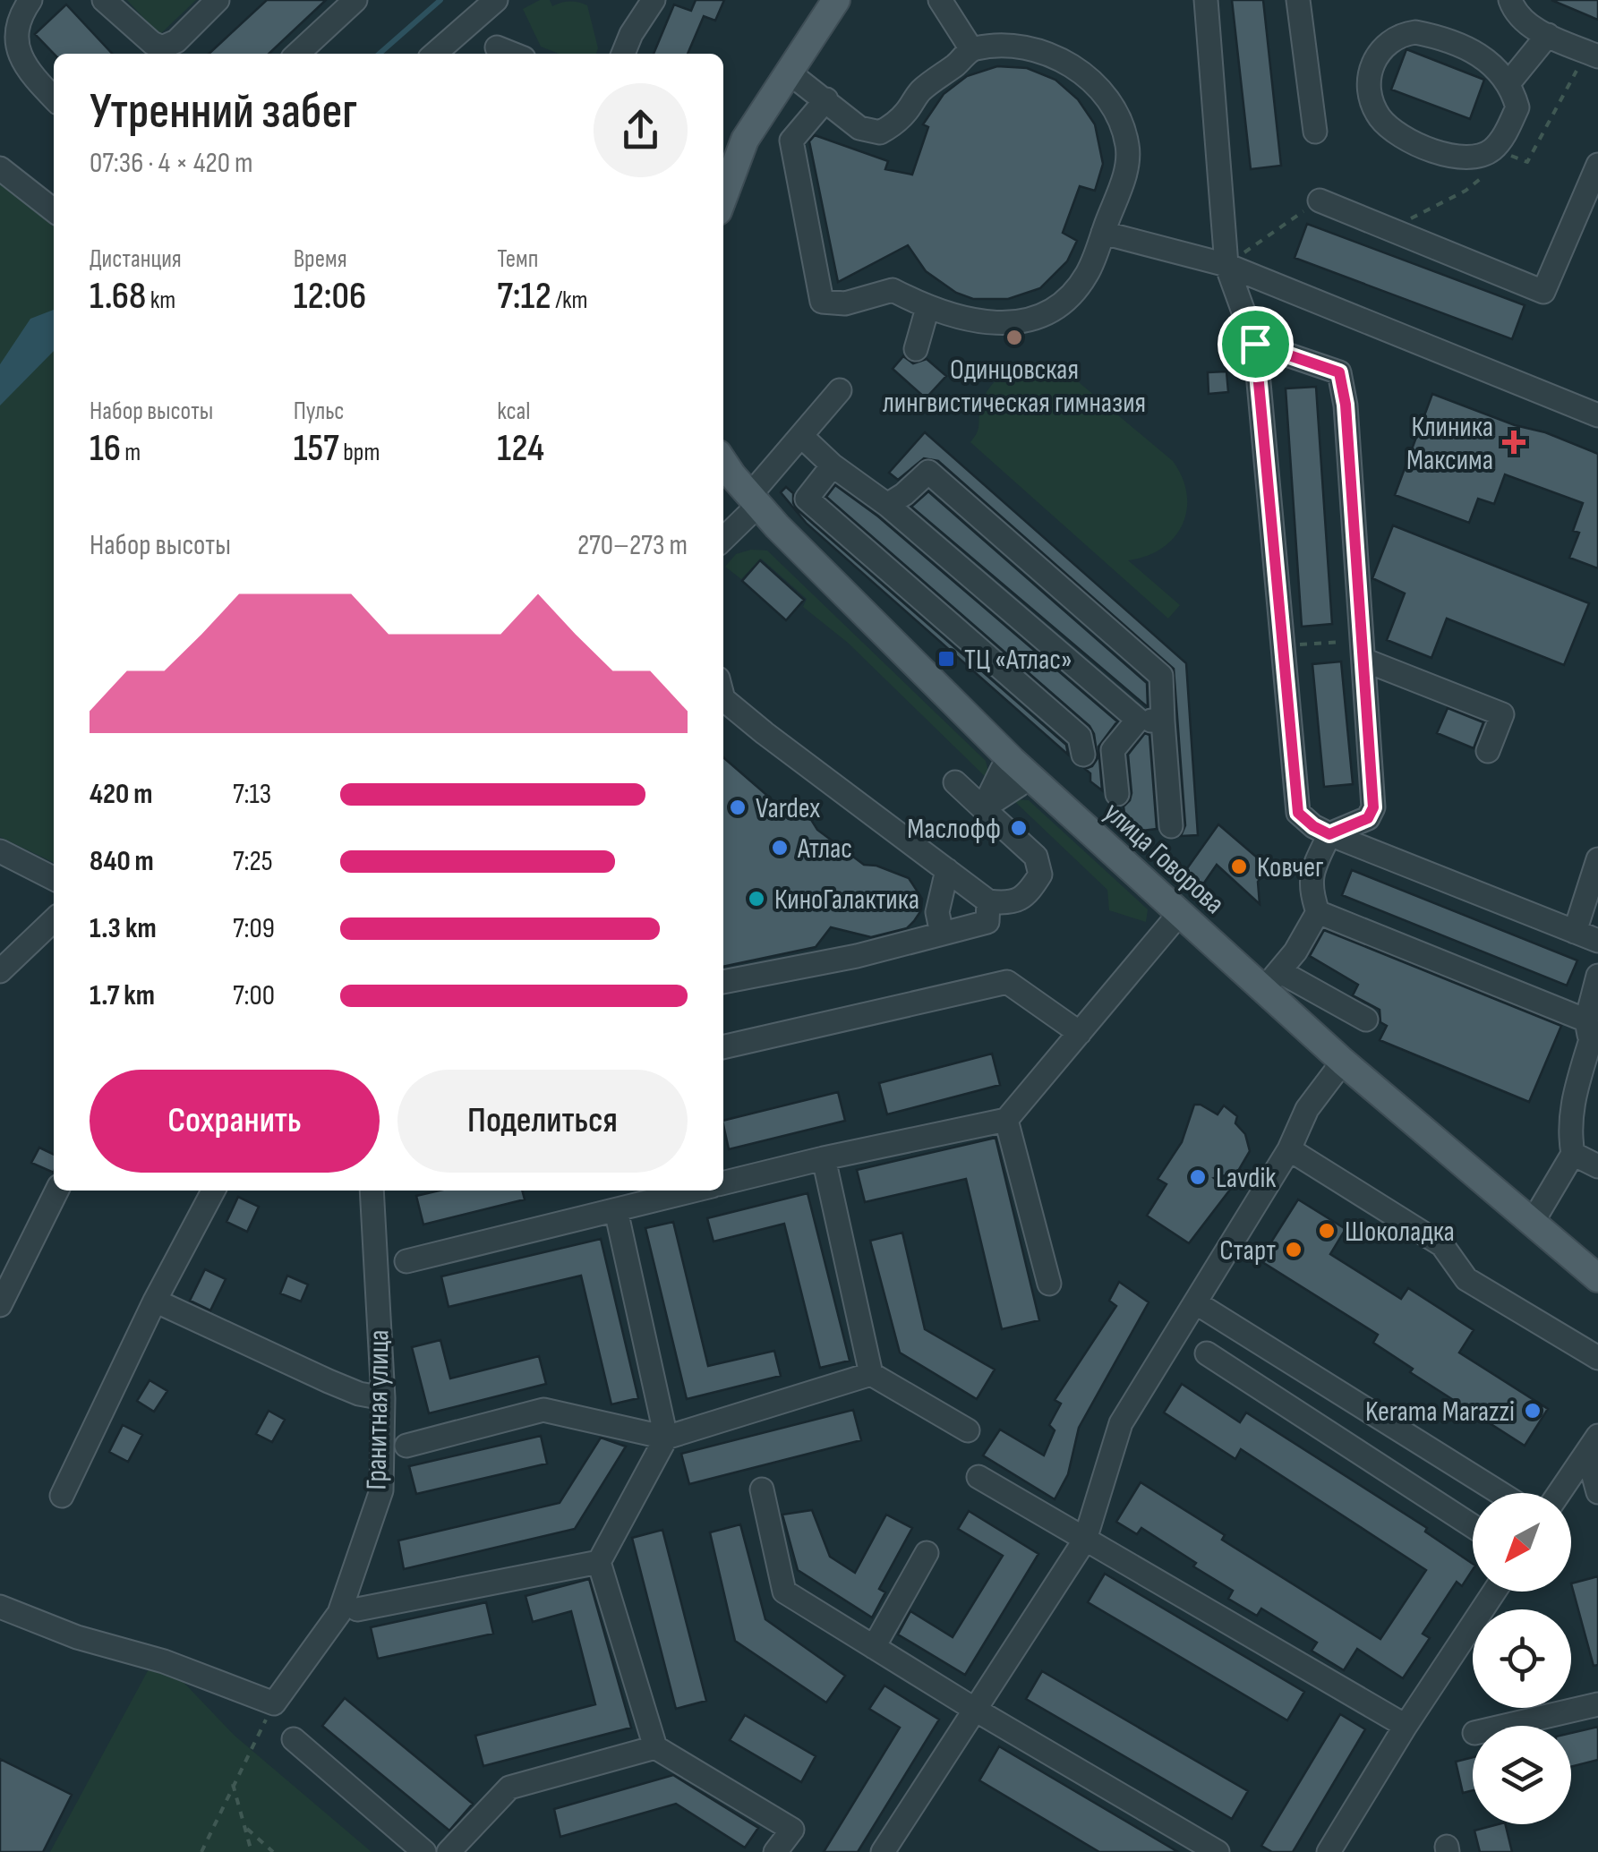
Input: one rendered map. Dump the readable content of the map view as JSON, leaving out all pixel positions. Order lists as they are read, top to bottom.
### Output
{
  "streets": {
    "main road": ["улица Говорова"],
    "street": ["Гранитная улица"]
  },
  "places": {
    "other": [
      "Одинцовская лингвистическая гимназия",
      "Vardex",
      "Маслофф",
      "Атлас",
      "Ковчег",
      "КиноГалактика",
      "Lavdik",
      "Шоколадка",
      "Старт",
      "Kerama Marazzi"
    ],
    "health": ["Клиника Максима"],
    "transit": ["ТЦ «Атлас»"]
  },
  "north": "bottom left",
  "page": {
    "heading": ["Утренний забег", "07:36 · 4 × 420 m"],
    "stats": [
      ["Дистанция", "1.68 km"],
      ["Время", "12:06"],
      ["Темп", "7:12 /km"],
      ["Набор высоты", "16 m"],
      ["Пульс", "157 bpm"],
      ["kcal", "124"]
    ],
    "chart": ["Набор высоты", "270–273 m"],
    "list": [
      {
        "name": "420 m",
        "note": "7:13"
      },
      {
        "name": "840 m",
        "note": "7:25"
      },
      {
        "name": "1.3 km",
        "note": "7:09"
      },
      {
        "name": "1.7 km",
        "note": "7:00"
      }
    ],
    "buttons": ["Сохранить", "Поделиться"]
  }
}
